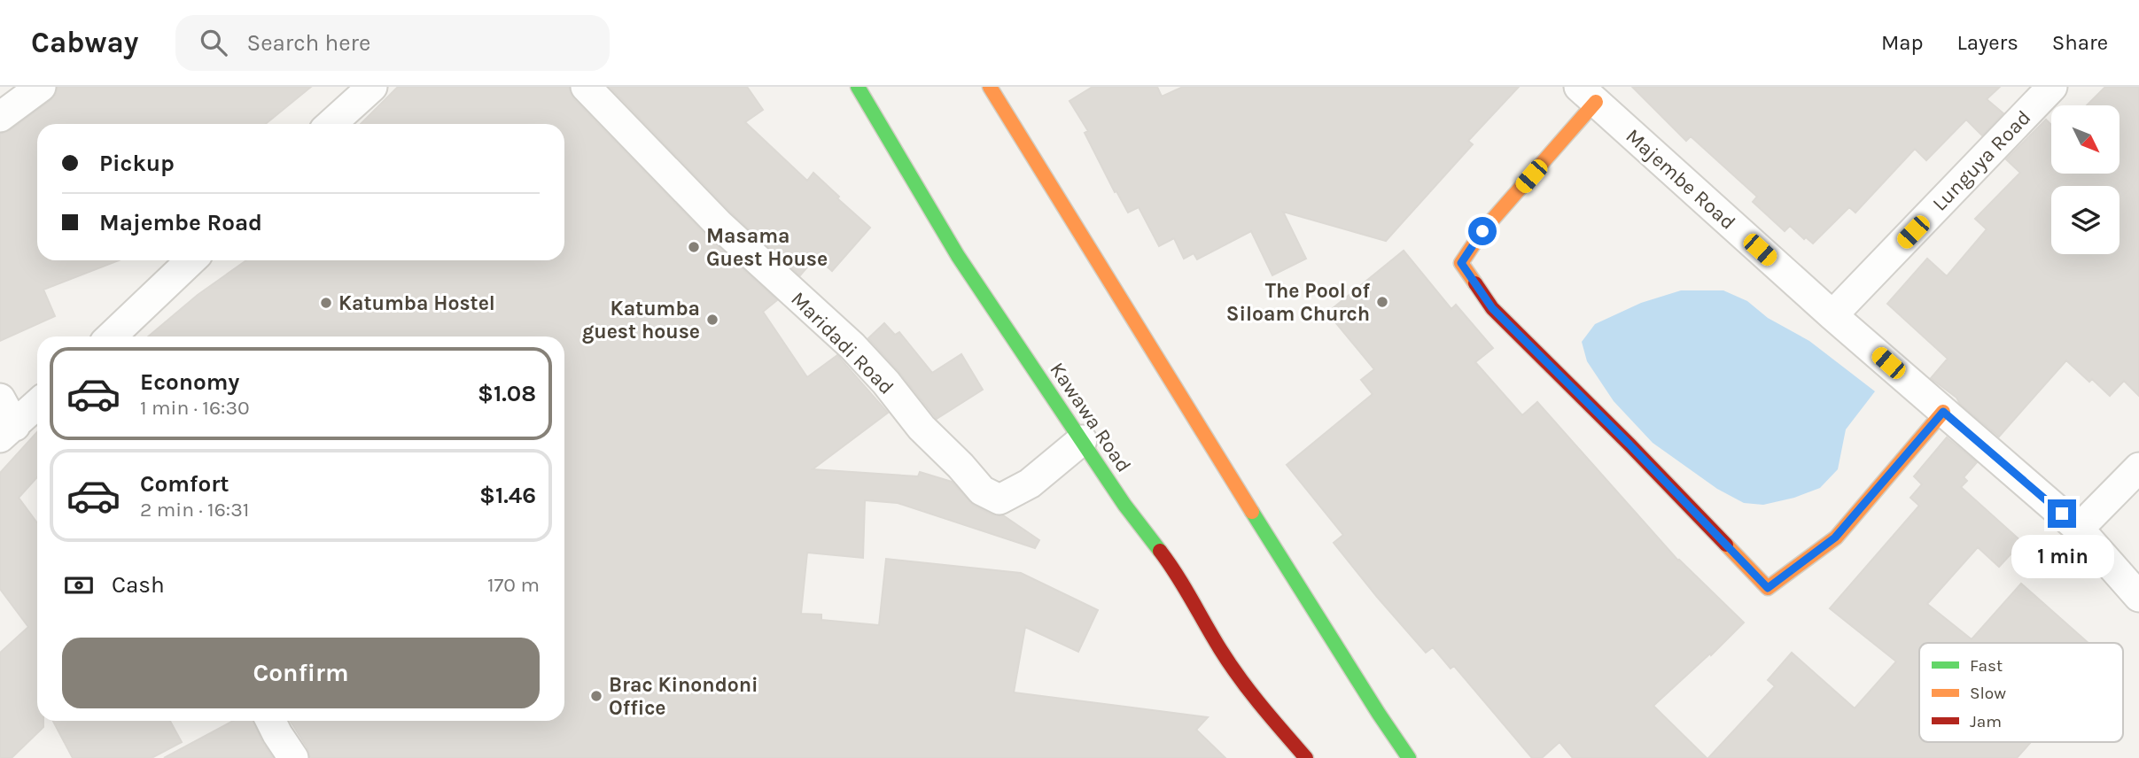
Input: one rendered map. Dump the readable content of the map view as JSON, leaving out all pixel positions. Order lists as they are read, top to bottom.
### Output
{
  "streets": {
    "main road": ["Kawawa Road"],
    "street": ["Lunguya Road", "Majembe Road", "Maridadi Road"]
  },
  "crossings": [
    ["Lunguya Road", "Majembe Road"],
    ["Maridadi Road", "Kawawa Road"]
  ],
  "places": [
    "Masama Guest House",
    "The Pool of Siloam Church",
    "Katumba Hostel",
    "Katumba guest house",
    "Brac Kinondoni Office"
  ],
  "legend": ["Fast", "Slow", "Jam"],
  "north": "bottom right",
  "page": {
    "header": "Cabway",
    "search": "Search here",
    "nav": ["Map", "Layers", "Share"],
    "banner": ["Pickup", "Majembe Road"],
    "list": [
      {
        "name": "Economy",
        "note": "1 min · 16:30",
        "value": "$1.08"
      },
      {
        "name": "Comfort",
        "note": "2 min · 16:31",
        "value": "$1.46"
      }
    ],
    "bubble": "1 min",
    "pay": ["Cash", "170 m"],
    "buttons": "Confirm"
  }
}
